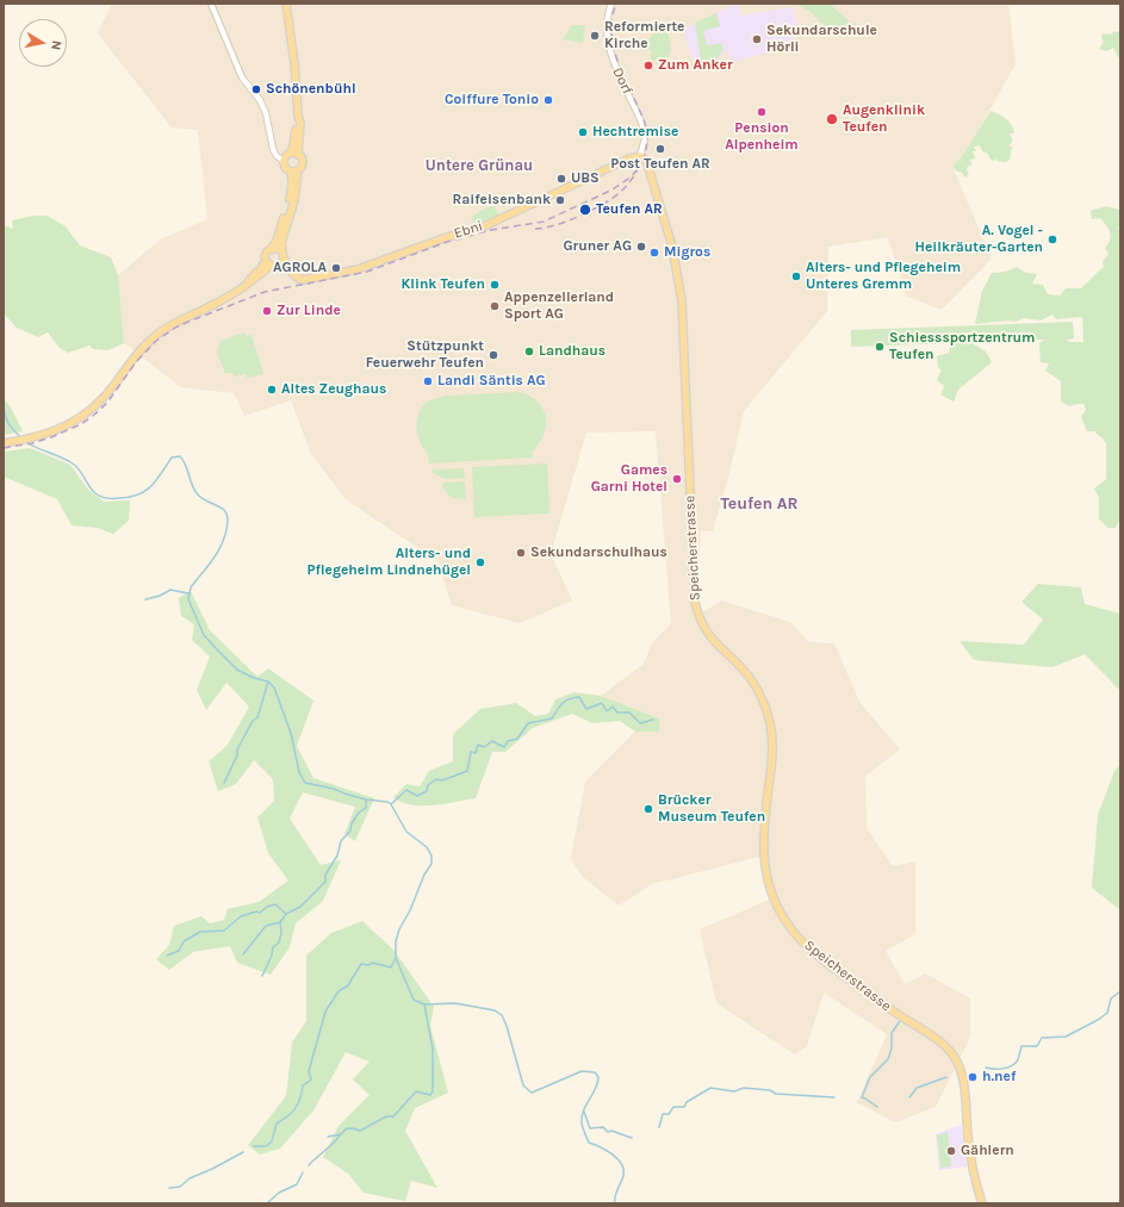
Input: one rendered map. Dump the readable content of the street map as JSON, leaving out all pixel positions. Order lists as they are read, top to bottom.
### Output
{
  "streets": {
    "main road": ["Ebni", "Speicherstrasse"],
    "street": ["Dorf"]
  },
  "crossings": [
    ["Dorf", "Ebni"],
    ["Dorf", "Speicherstrasse"],
    ["Ebni", "Speicherstrasse"]
  ],
  "districts": ["Untere Grünau", "Teufen AR"],
  "places": [
    "Reformierte Kirche",
    "Sekundarschule Hörli",
    "Zum Anker",
    "Schönenbühl",
    "Coiffure Tonio",
    "Pension Alpenheim",
    "Augenklinik Teufen",
    "Hechtremise",
    "Post Teufen AR",
    "UBS",
    "Raifeisenbank",
    "Teufen AR",
    "A. Vogel - Heilkräuter-Garten",
    "Gruner AG",
    "Migros",
    "AGROLA",
    "Alters- und Pflegeheim Unteres Gremm",
    "Klink Teufen",
    "Appenzellerland Sport AG",
    "Zur Linde",
    "Schiesssportzentrum Teufen",
    "Landhaus",
    "Stützpunkt Feuerwehr Teufen",
    "Landi Säntis AG",
    "Altes Zeughaus",
    "Games Garni Hotel",
    "Sekundarschulhaus",
    "Alters- und Pflegeheim Lindnehügel",
    "Brücker Museum Teufen",
    "h.nef",
    "Gählern"
  ],
  "north": "right"
}
